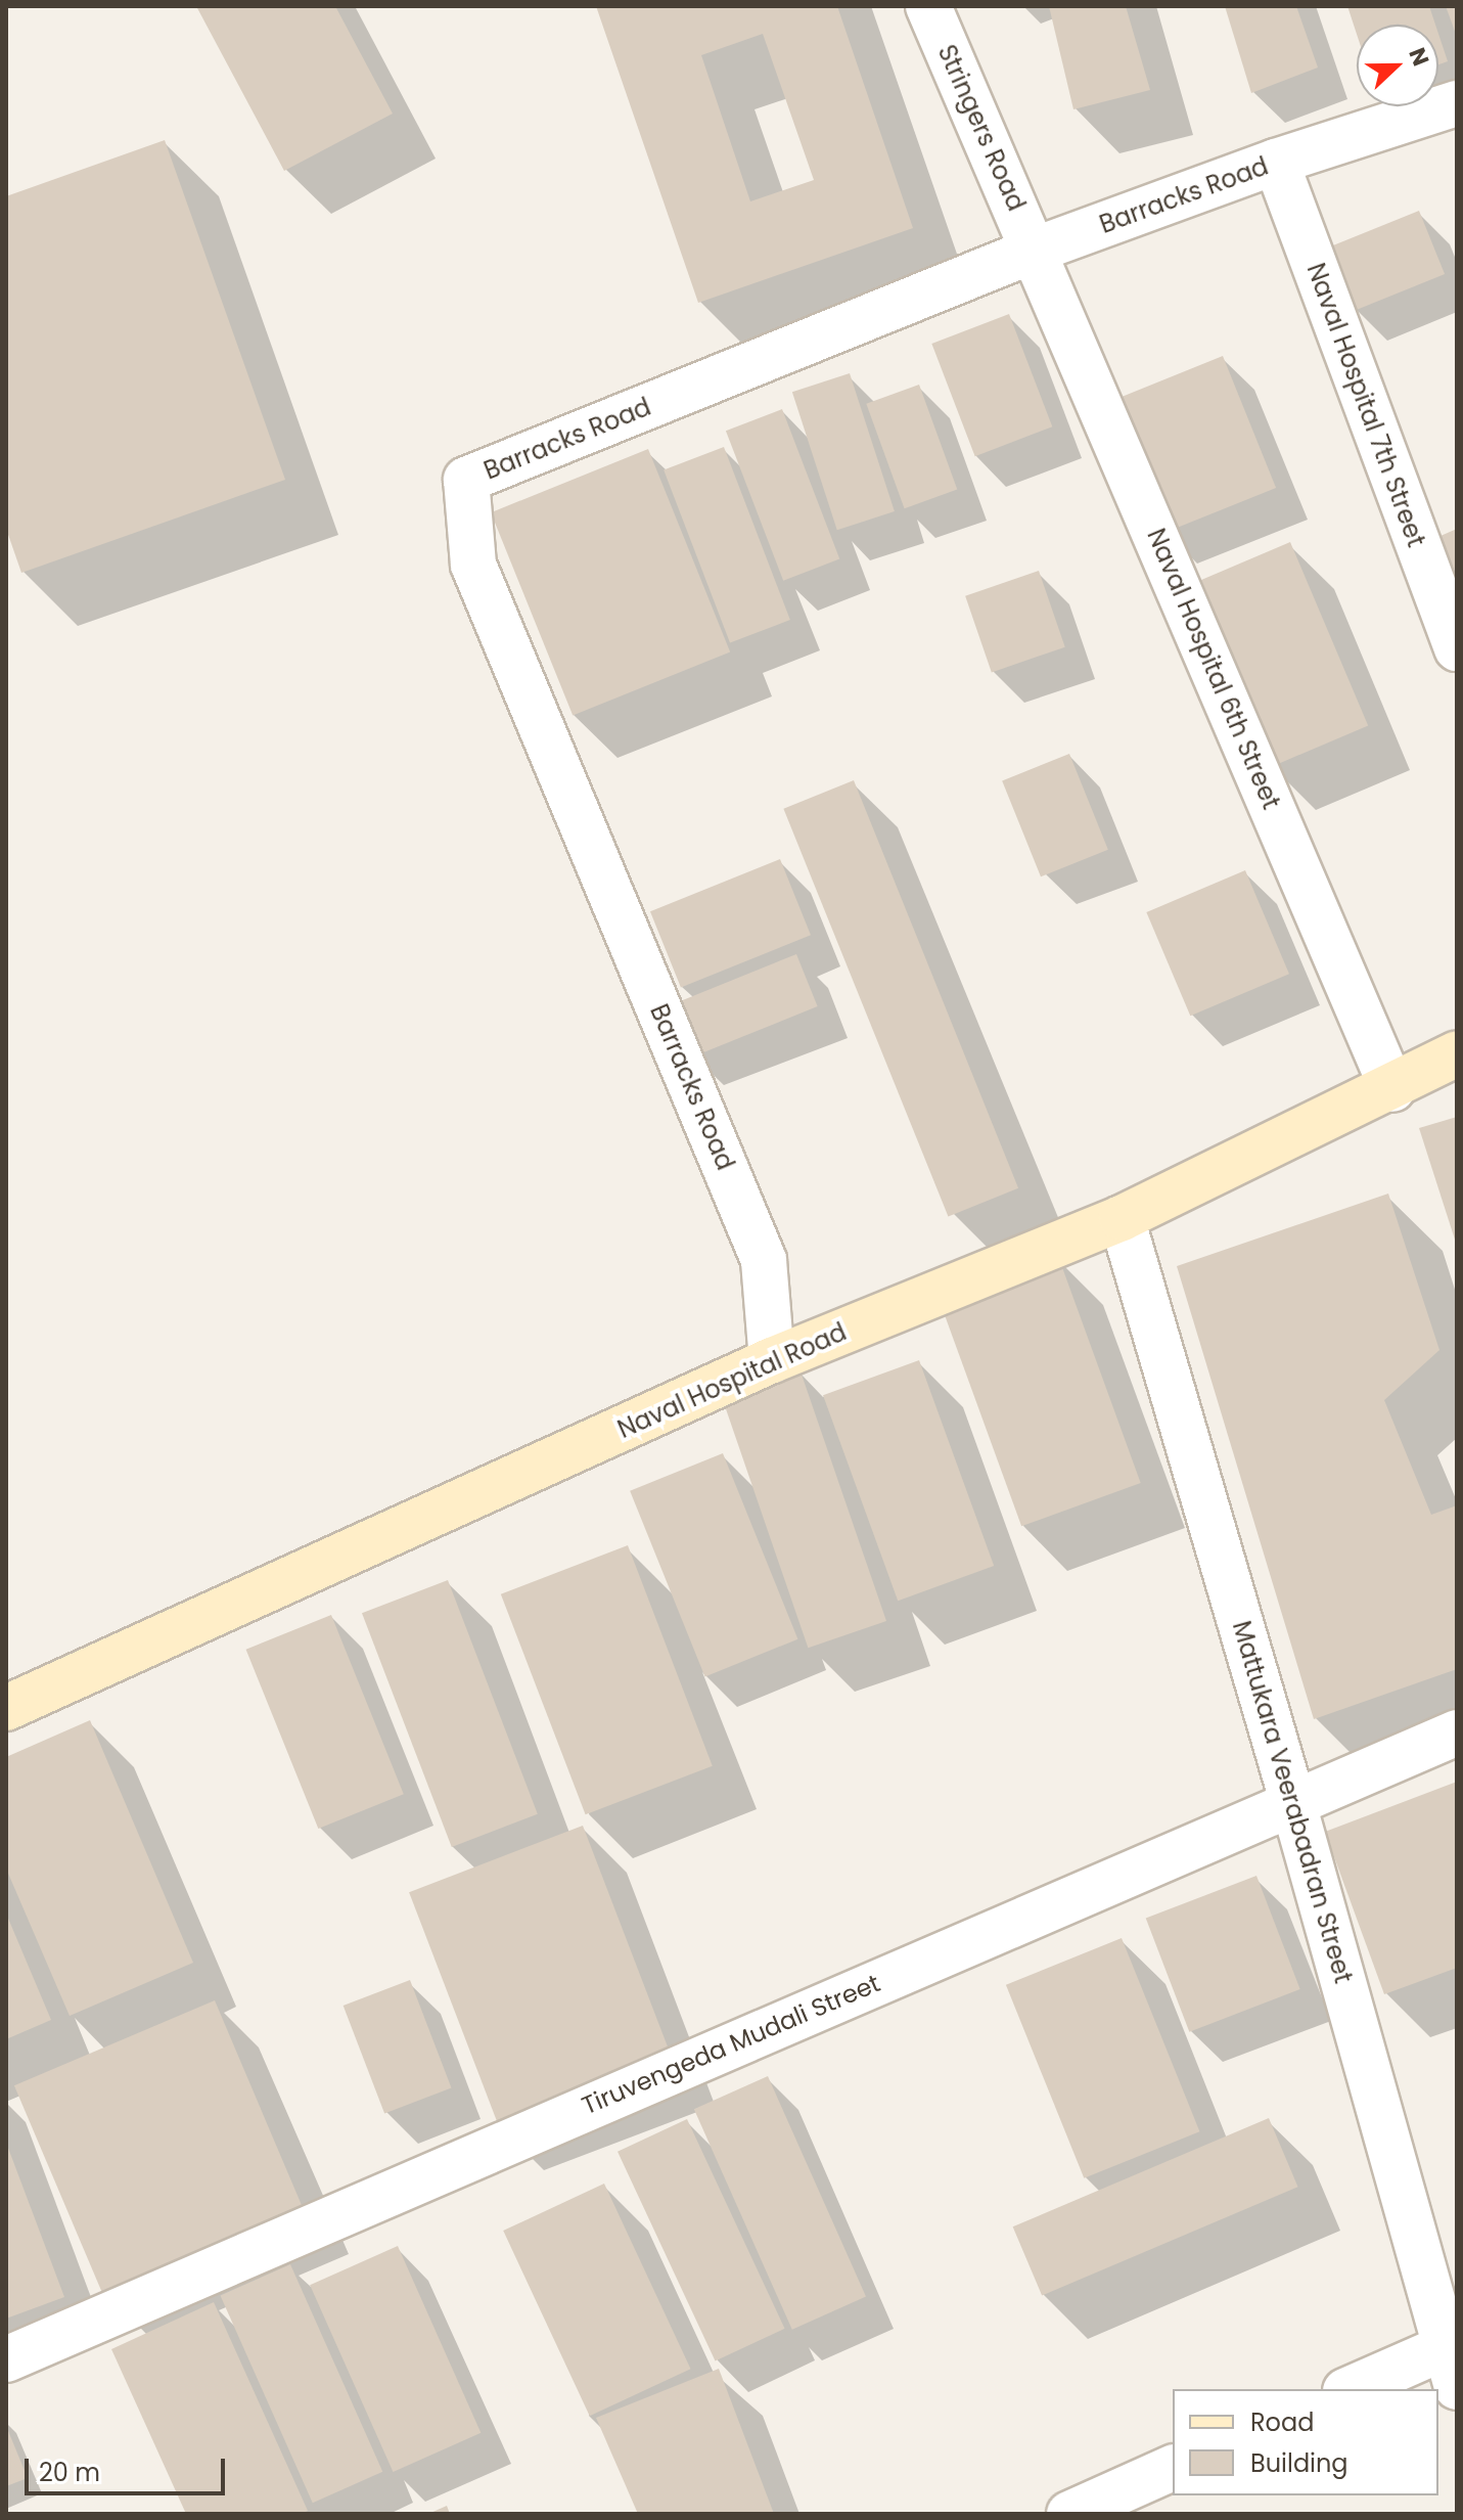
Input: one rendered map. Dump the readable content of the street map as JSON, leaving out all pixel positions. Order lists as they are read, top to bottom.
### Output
{
  "streets": {
    "street": [
      "Stringers Road",
      "Barracks Road",
      "Naval Hospital 7th Street",
      "Naval Hospital 6th Street",
      "Naval Hospital Road",
      "Mattukara Veerabadran Street",
      "Tiruvengeda Mudali Street"
    ]
  },
  "crossings": [
    ["Stringers Road", "Barracks Road"],
    ["Stringers Road", "Naval Hospital 6th Street"],
    ["Barracks Road", "Naval Hospital 7th Street"],
    ["Barracks Road", "Naval Hospital 6th Street"],
    ["Barracks Road", "Naval Hospital Road"],
    ["Naval Hospital 6th Street", "Naval Hospital Road"],
    ["Naval Hospital Road", "Mattukara Veerabadran Street"],
    ["Mattukara Veerabadran Street", "Tiruvengeda Mudali Street"]
  ],
  "legend": ["Road", "Building"],
  "scale_bar": "20 m",
  "north": "right"
}
